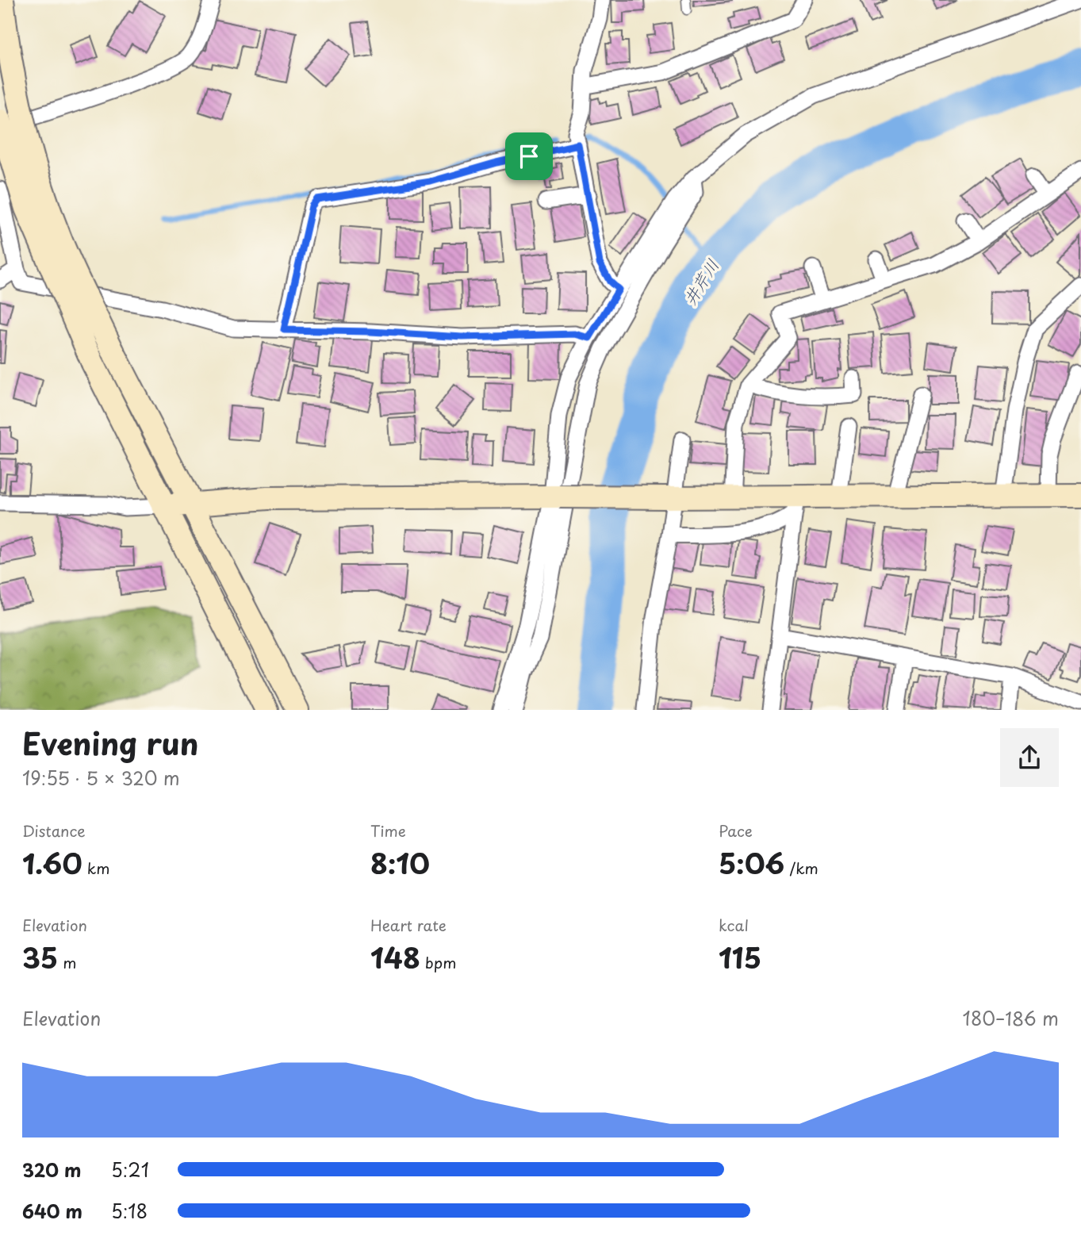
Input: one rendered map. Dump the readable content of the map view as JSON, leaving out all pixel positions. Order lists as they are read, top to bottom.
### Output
{
  "water": ["井芹川"],
  "page": {
    "heading": ["Evening run", "19:55 · 5 × 320 m"],
    "stats": [
      ["Distance", "1.60 km"],
      ["Time", "8:10"],
      ["Pace", "5:06 /km"],
      ["Elevation", "35 m"],
      ["Heart rate", "148 bpm"],
      ["kcal", "115"]
    ],
    "chart": ["Elevation", "180–186 m"],
    "list": [
      {
        "name": "320 m",
        "note": "5:21"
      },
      {
        "name": "640 m",
        "note": "5:18"
      }
    ]
  }
}
